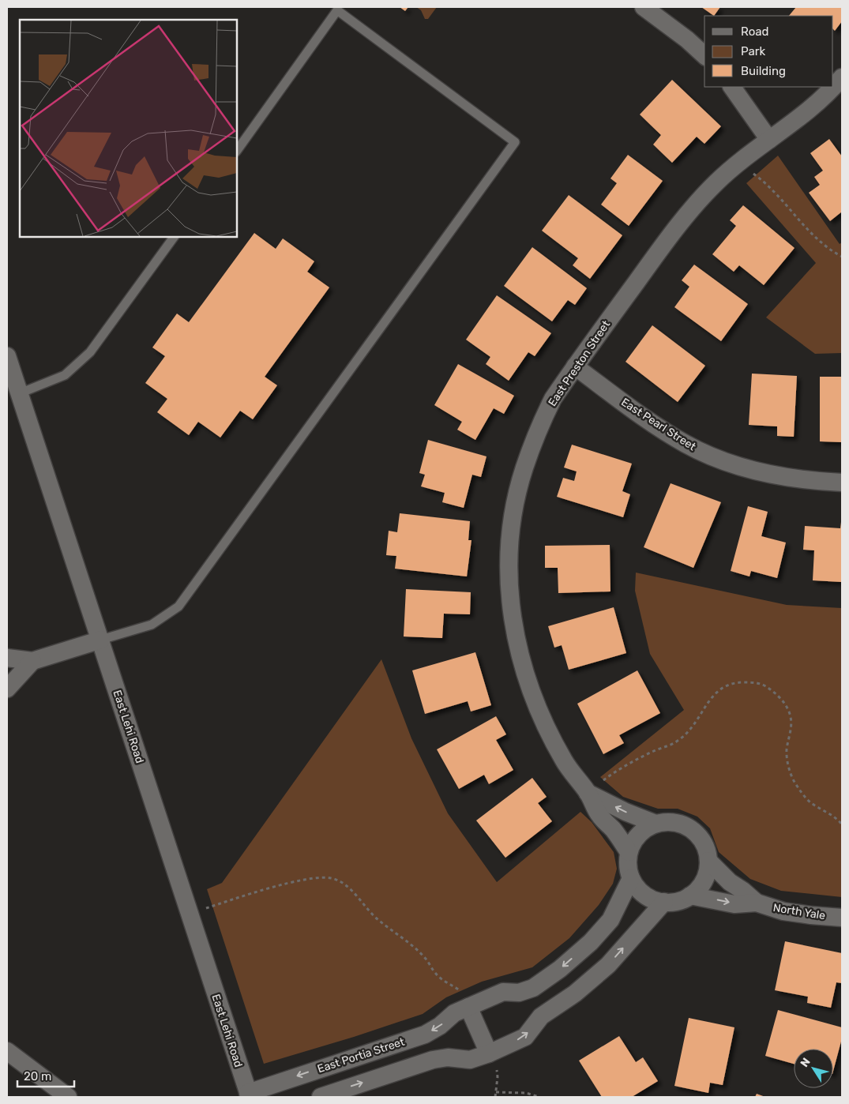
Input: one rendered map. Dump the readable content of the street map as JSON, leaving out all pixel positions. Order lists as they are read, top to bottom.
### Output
{
  "streets": {
    "street": [
      "East Preston Street",
      "East Pearl Street",
      "East Lehi Road",
      "North Yale",
      "East Portia Street"
    ]
  },
  "crossings": [
    ["East Preston Street", "East Pearl Street"],
    ["East Preston Street", "North Yale"],
    ["East Preston Street", "East Portia Street"],
    ["East Lehi Road", "East Portia Street"],
    ["North Yale", "East Portia Street"]
  ],
  "legend": ["Road", "Park", "Building"],
  "scale_bar": "20 m",
  "north": "top left"
}
